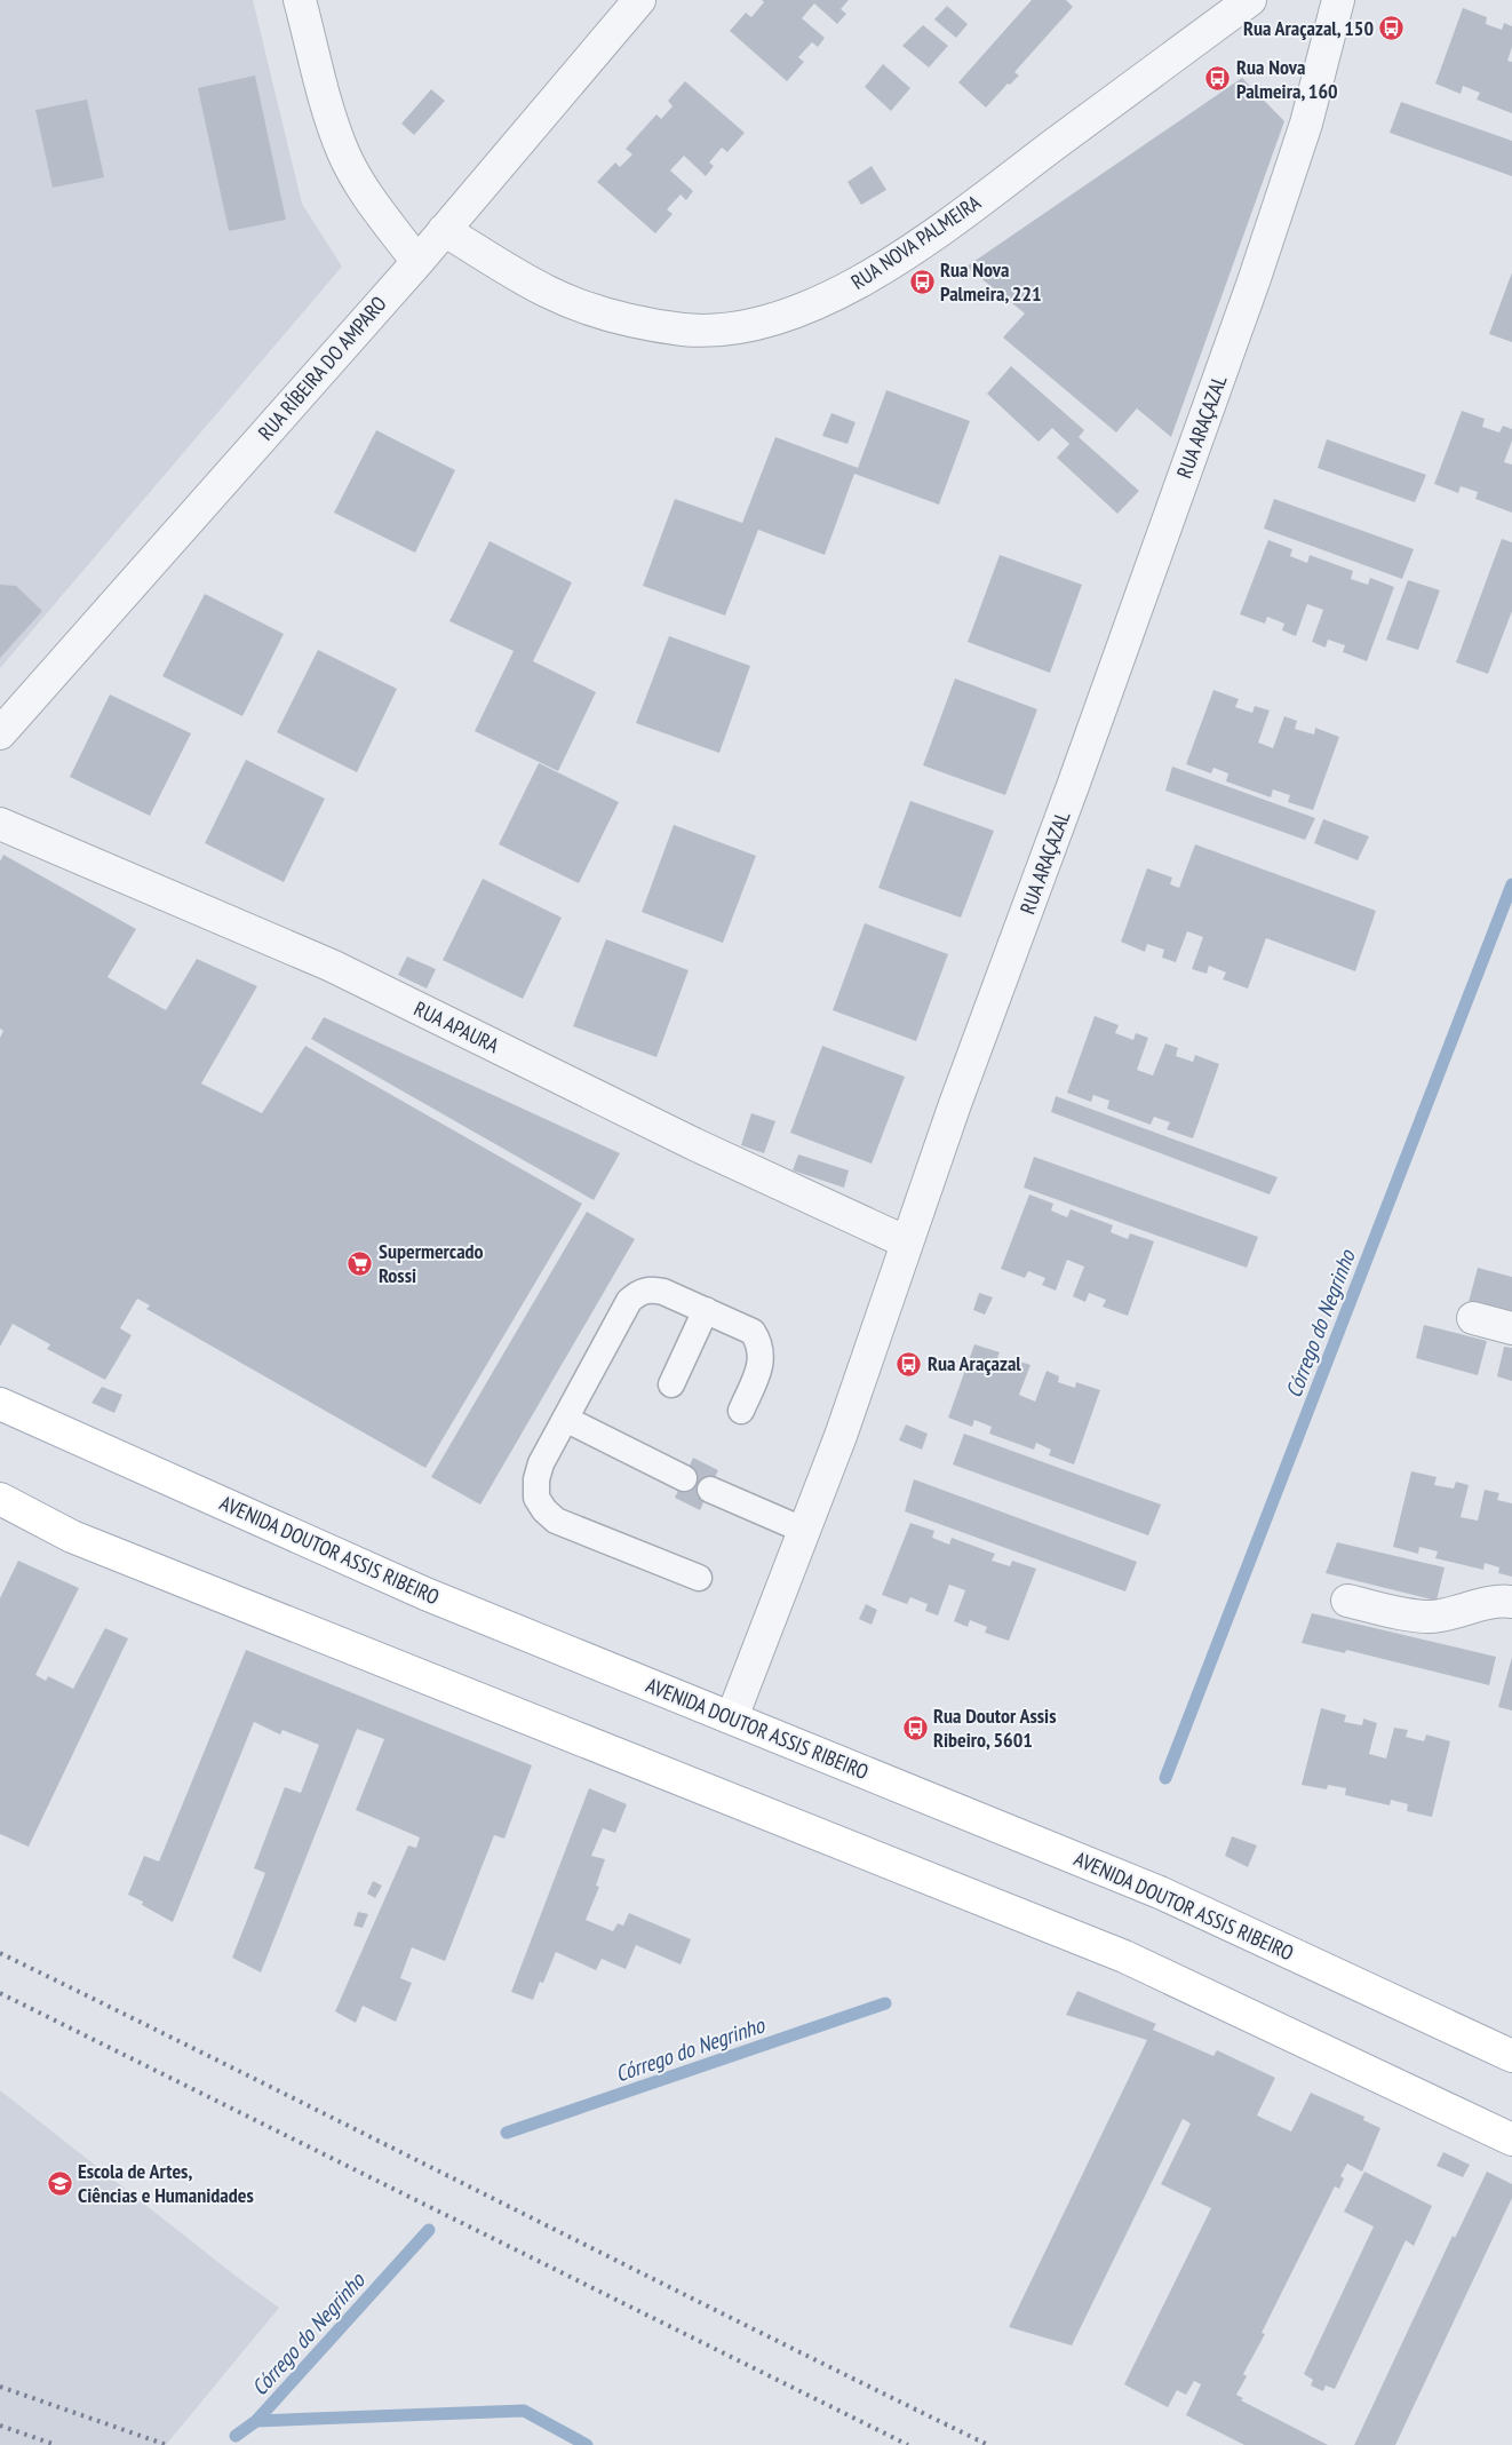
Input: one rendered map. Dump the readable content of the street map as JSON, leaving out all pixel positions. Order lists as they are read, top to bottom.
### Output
{
  "streets": {
    "main road": ["AVENIDA DOUTOR ASSIS RIBEIRO"],
    "street": [
      "RUA NOVA PALMEIRA",
      "RUA RÍBEIRA DO AMPARO",
      "RUA ARAÇAZAL",
      "RUA APAURA"
    ]
  },
  "crossings": [
    ["RUA NOVA PALMEIRA", "RUA RÍBEIRA DO AMPARO"],
    ["RUA ARAÇAZAL", "RUA APAURA"],
    ["RUA ARAÇAZAL", "AVENIDA DOUTOR ASSIS RIBEIRO"]
  ],
  "water": ["Córrego do Negrinho"],
  "places": {
    "bus stop": [
      "Rua Araçazal, 150",
      "Rua Nova Palmeira, 160",
      "Rua Nova Palmeira, 221",
      "Rua Araçazal",
      "Rua Doutor Assis Ribeiro, 5601"
    ],
    "supermarket": ["Supermercado Rossi"],
    "school or university": ["Escola de Artes, Ciências e Humanidades"]
  }
}
